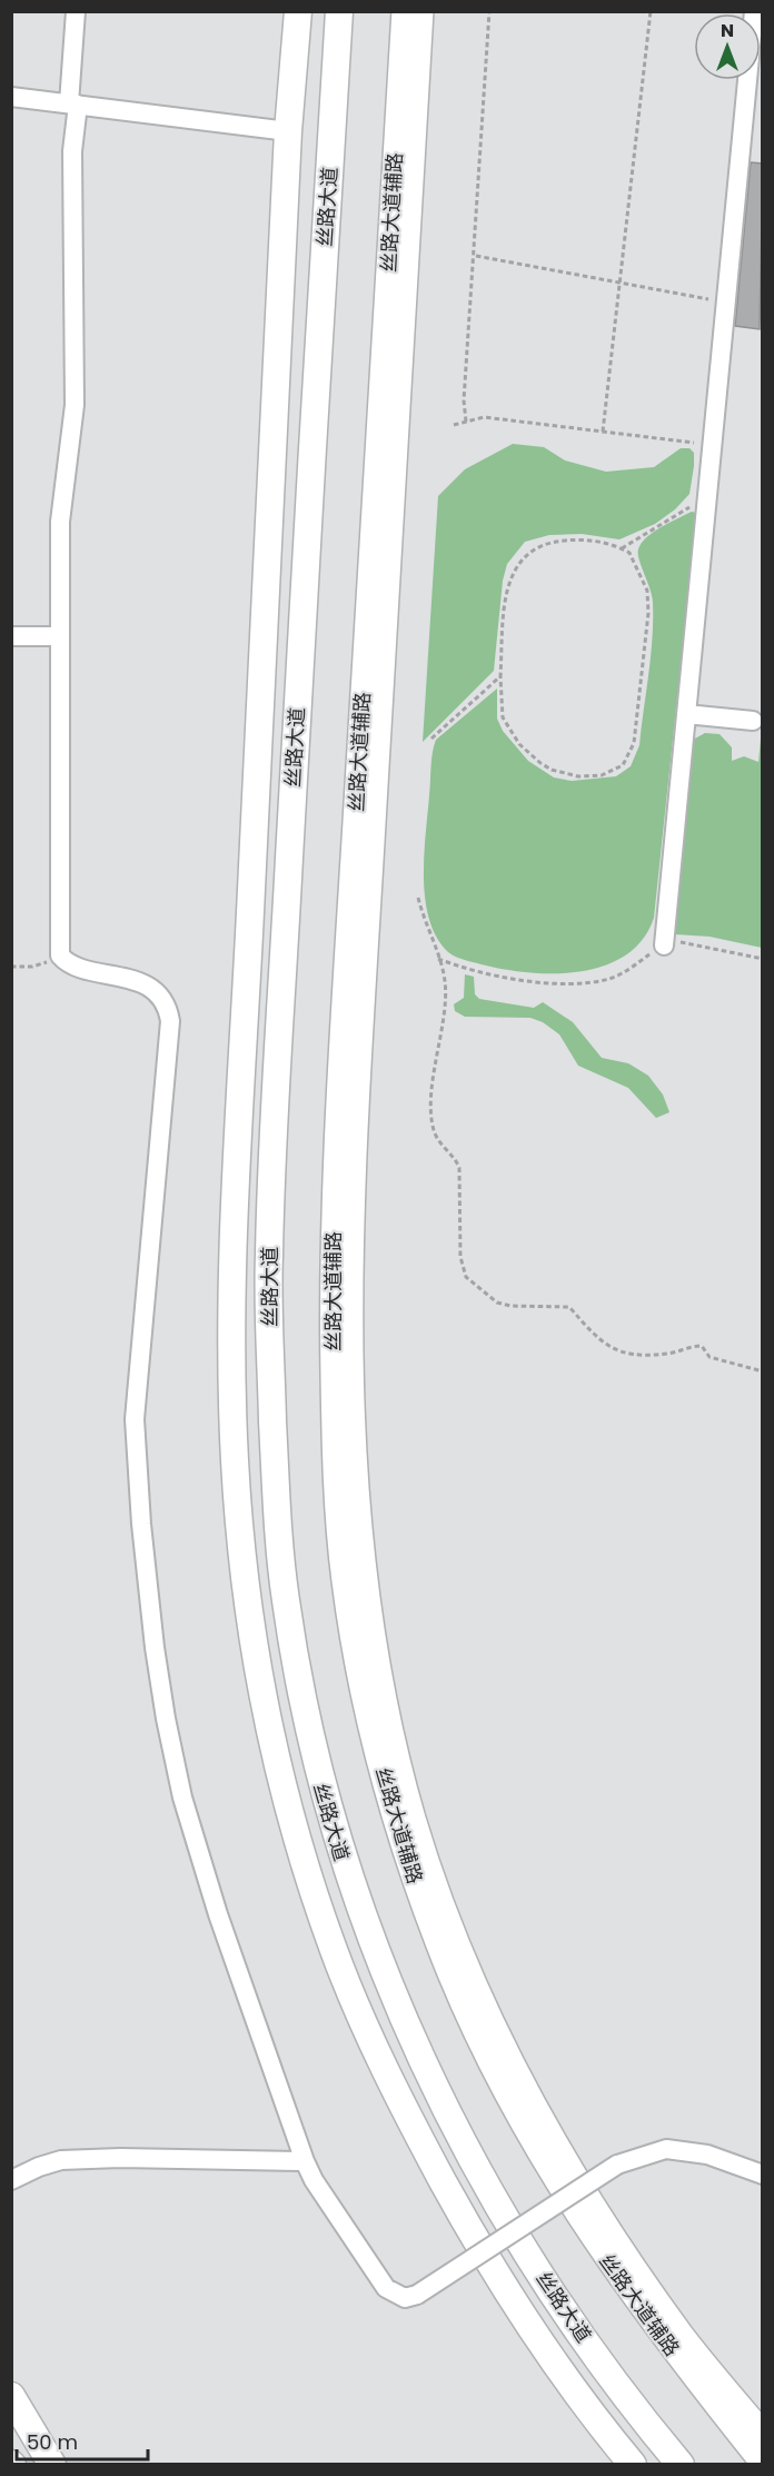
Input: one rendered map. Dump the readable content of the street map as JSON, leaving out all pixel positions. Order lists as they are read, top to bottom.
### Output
{
  "streets": {
    "highway": ["丝路大道"],
    "main road": ["丝路大道辅路"]
  },
  "scale_bar": "50 m",
  "north": "top"
}
